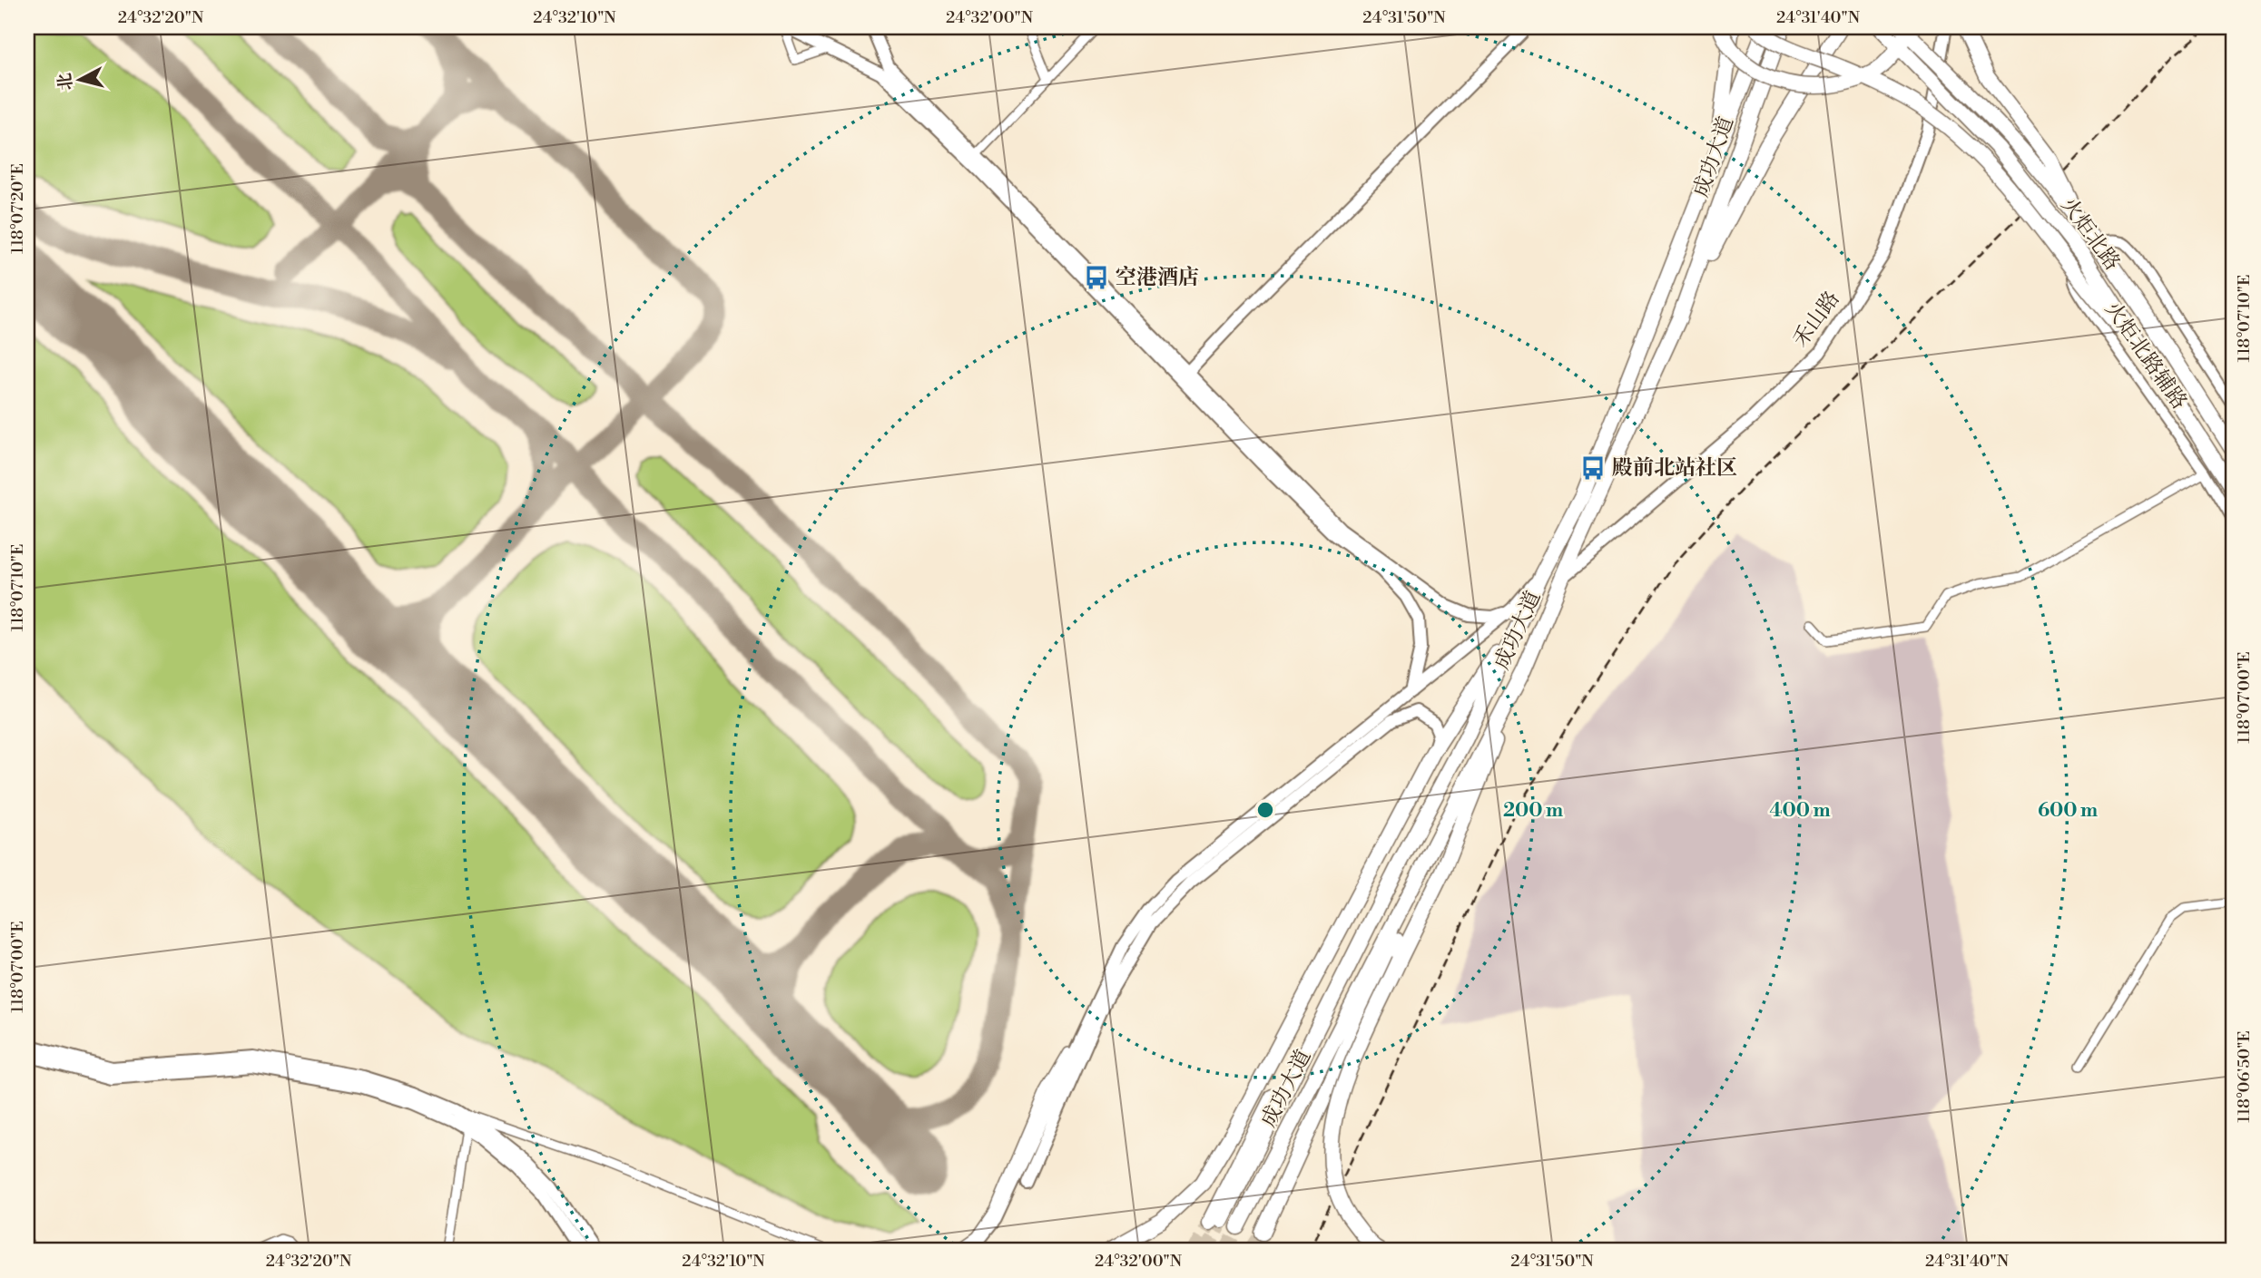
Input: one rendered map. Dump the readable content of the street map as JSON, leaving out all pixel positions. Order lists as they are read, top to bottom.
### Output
{
  "streets": {
    "highway": ["成功大道", "火炬北路"],
    "main road": ["禾山路"],
    "street": ["火炬北路辅路"]
  },
  "crossings": [
    ["成功大道", "禾山路"]
  ],
  "places": {
    "bus stop": ["空港酒店", "殿前北站社区"]
  },
  "north": "left",
  "coordinates": [
    "24°32'20\"N",
    "24°32'10\"N",
    "24°32'00\"N",
    "24°31'50\"N",
    "24°31'40\"N",
    "118°07'20\"E",
    "118°07'10\"E",
    "118°07'00\"E",
    "118°06'50\"E"
  ],
  "rings": ["200 m", "400 m", "600 m"]
}
